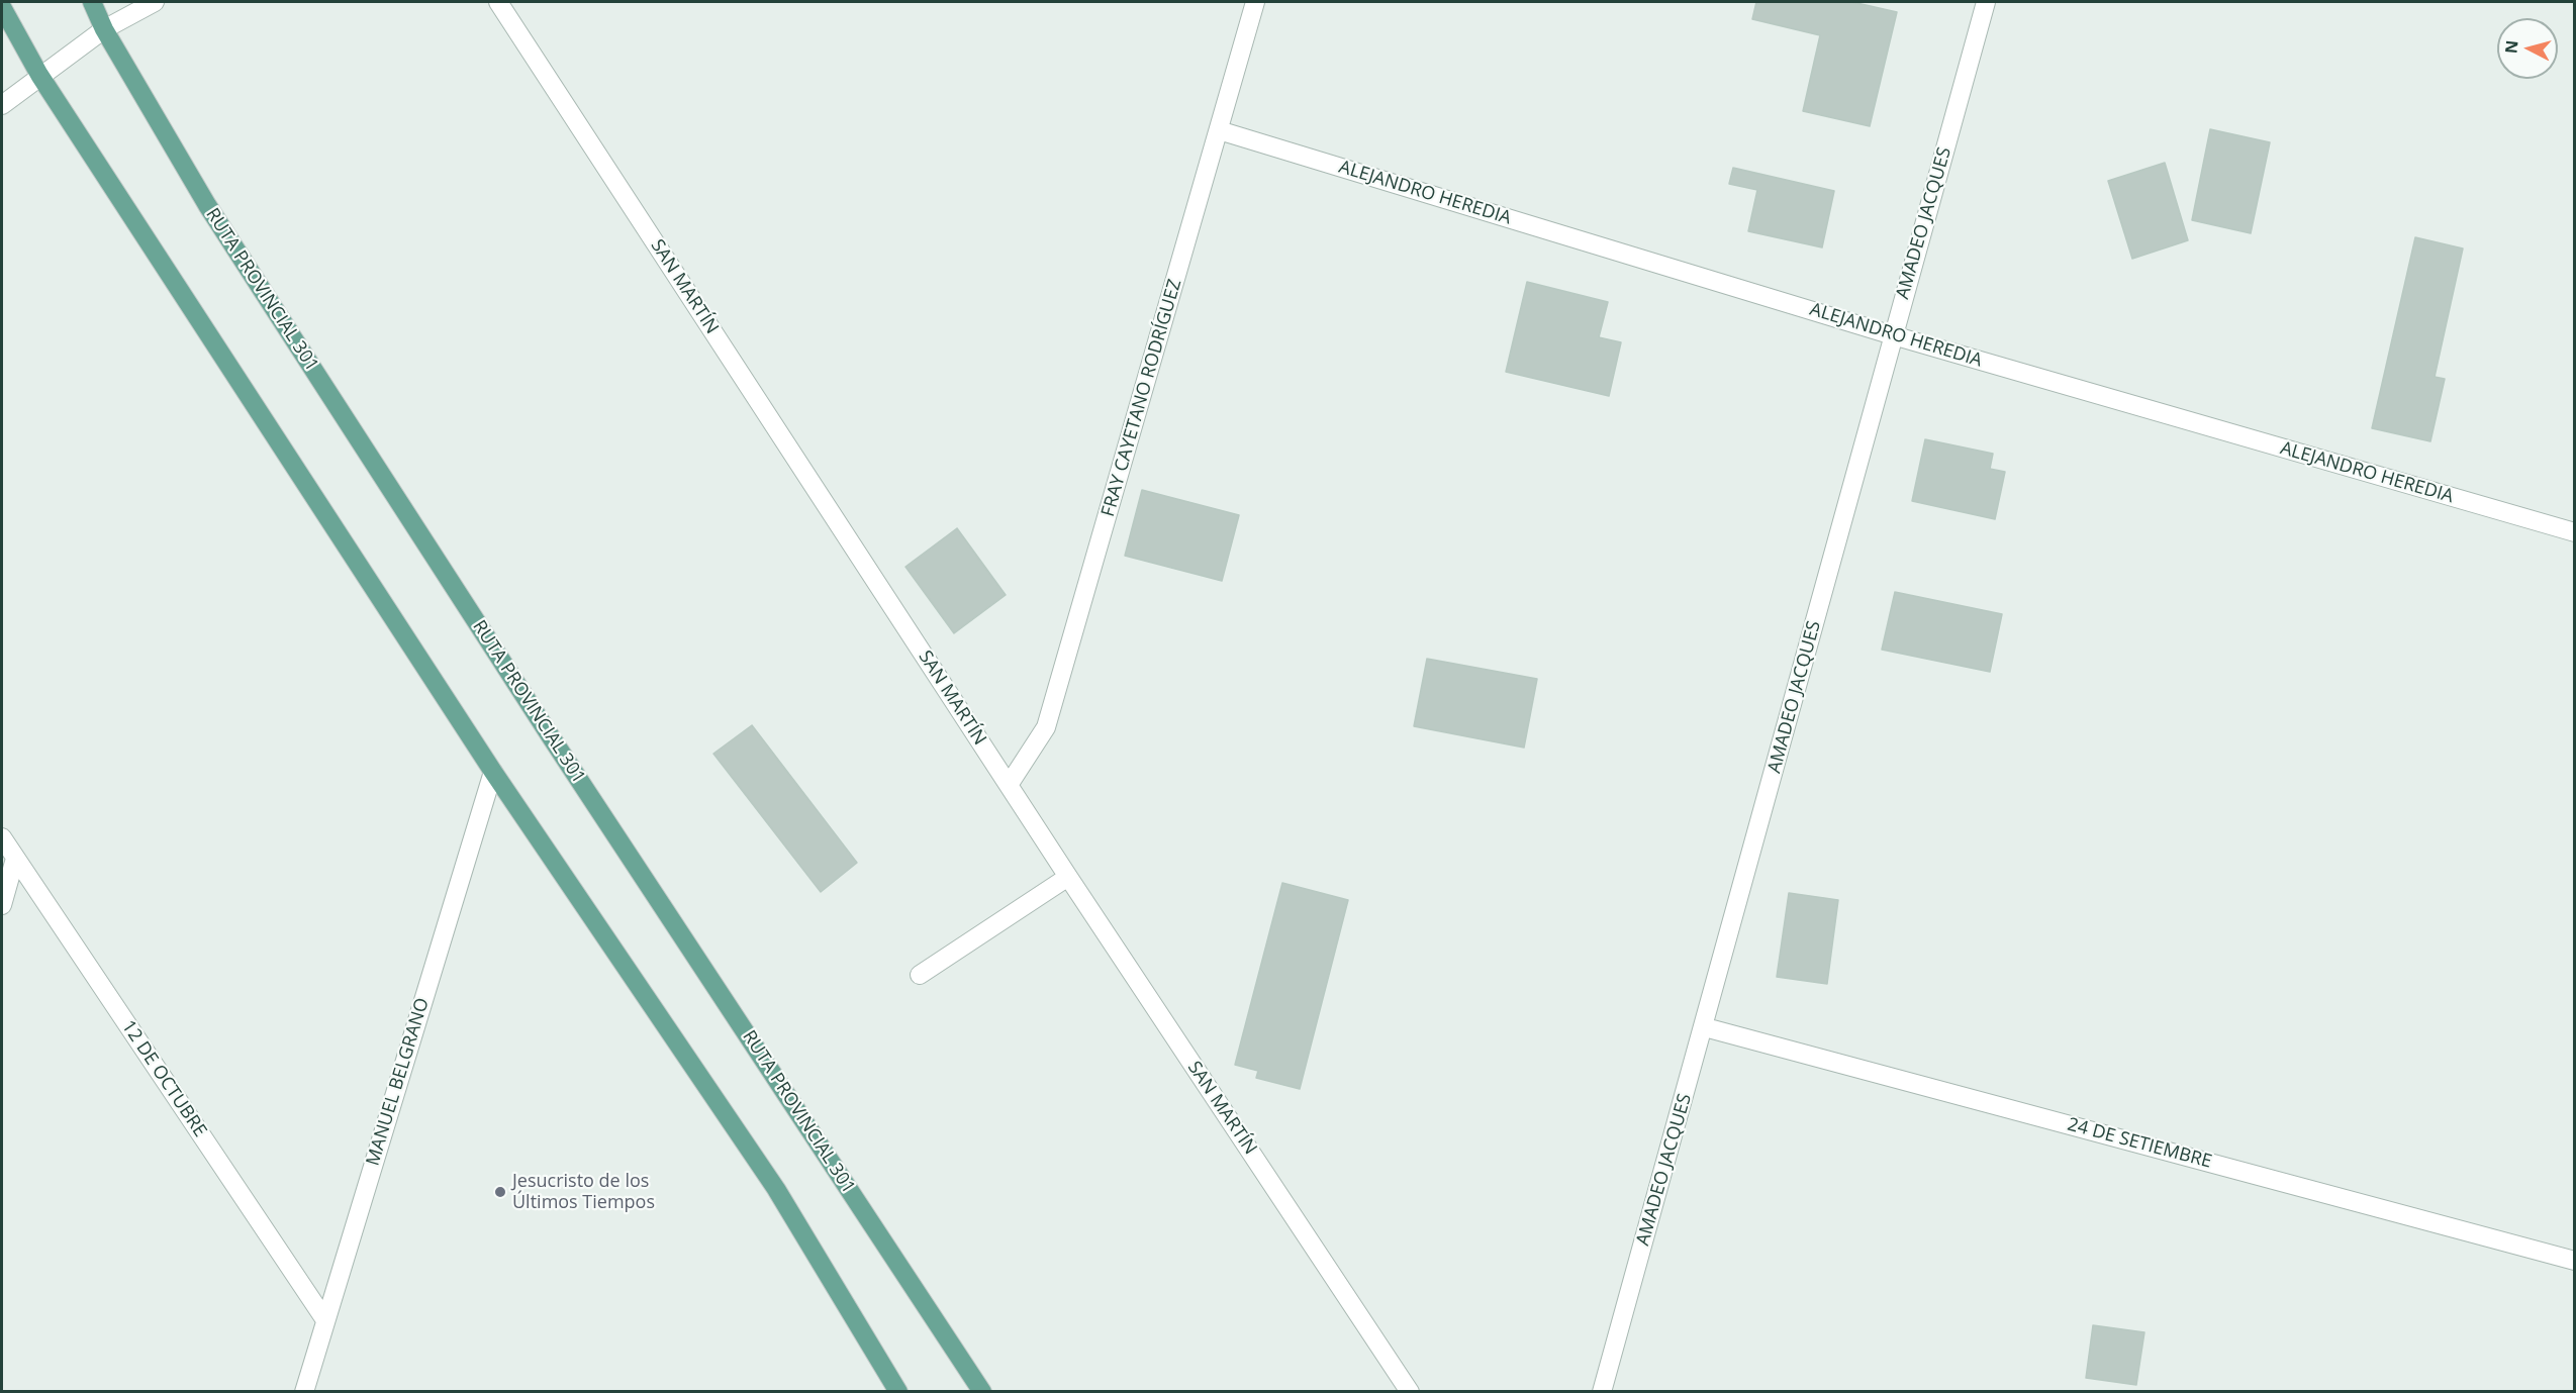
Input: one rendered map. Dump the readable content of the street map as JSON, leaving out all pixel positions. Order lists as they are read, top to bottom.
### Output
{
  "streets": {
    "main road": ["RUTA PROVINCIAL 301"],
    "street": [
      "ALEJANDRO HEREDIA",
      "AMADEO JACQUES",
      "SAN MARTÍN",
      "FRAY CAYETANO RODRÍGUEZ",
      "12 DE OCTUBRE",
      "MANUEL BELGRANO",
      "24 DE SETIEMBRE"
    ]
  },
  "crossings": [
    ["ALEJANDRO HEREDIA", "AMADEO JACQUES"],
    ["ALEJANDRO HEREDIA", "FRAY CAYETANO RODRÍGUEZ"],
    ["AMADEO JACQUES", "24 DE SETIEMBRE"],
    ["SAN MARTÍN", "FRAY CAYETANO RODRÍGUEZ"],
    ["12 DE OCTUBRE", "MANUEL BELGRANO"]
  ],
  "places": ["Jesucristo de los Últimos Tiempos"],
  "north": "left"
}
